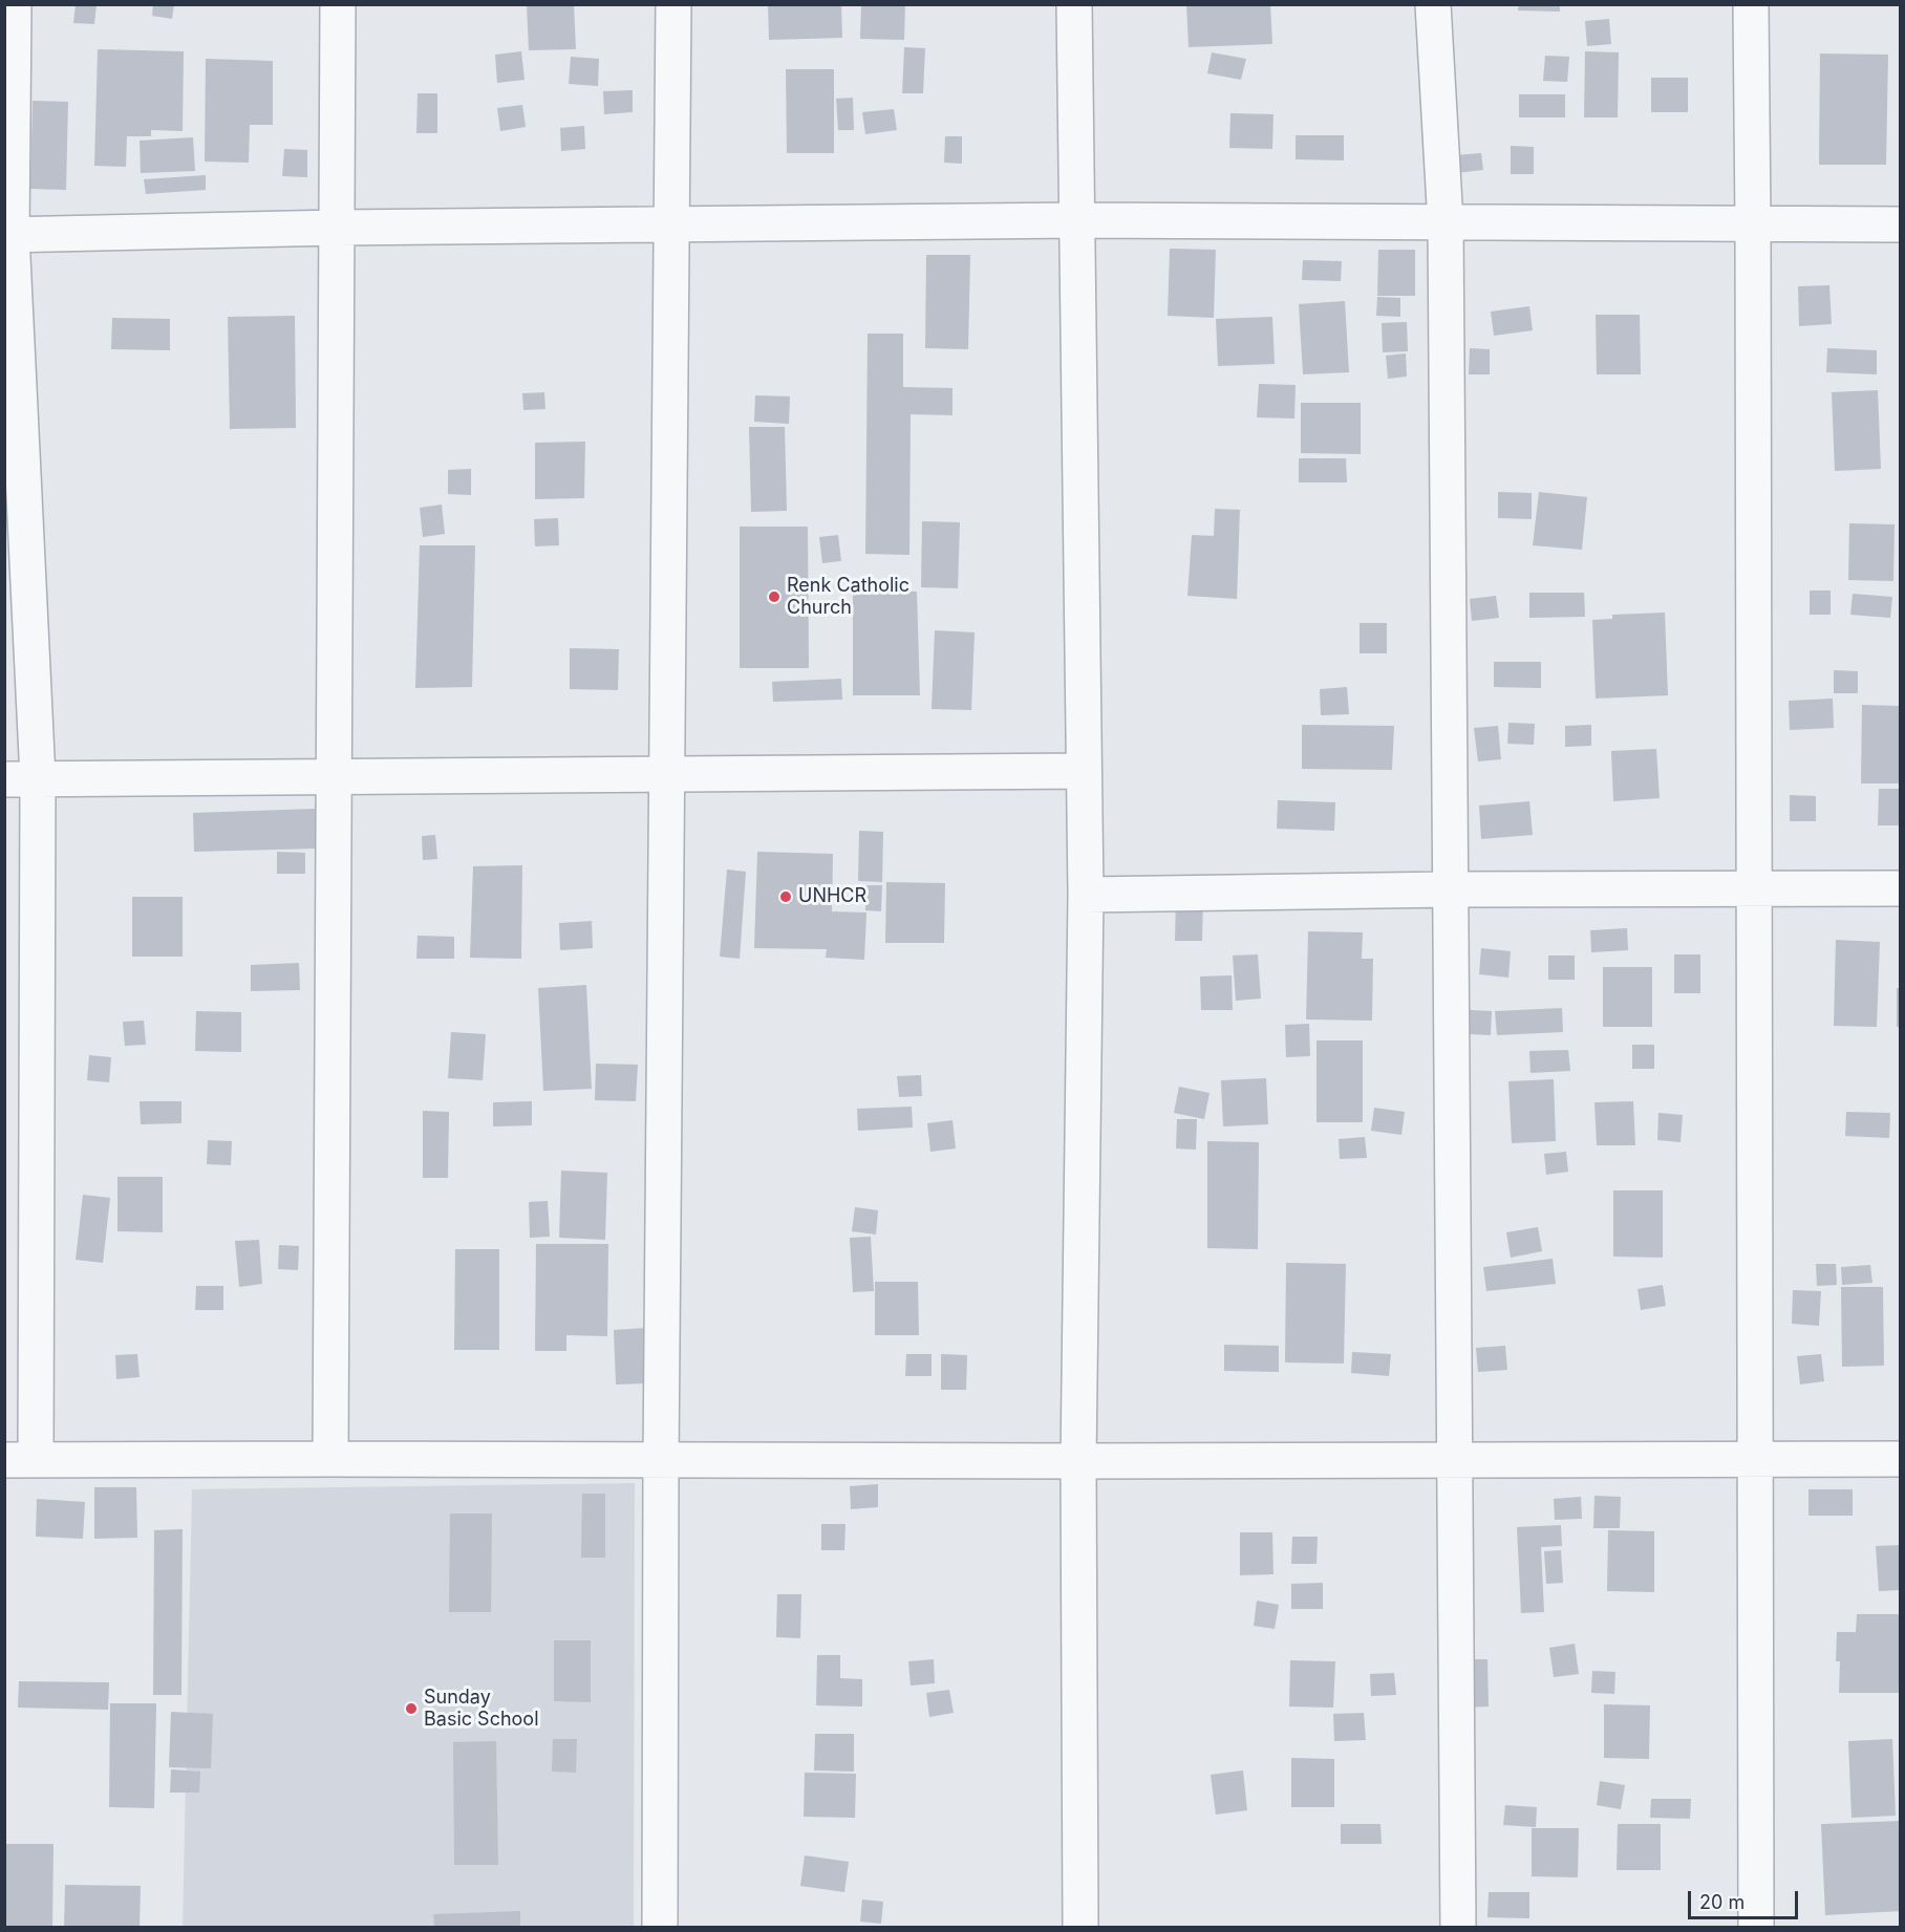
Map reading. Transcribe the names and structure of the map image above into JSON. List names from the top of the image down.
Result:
{
  "places": ["Renk Catholic Church", "UNHCR", "Sunday Basic School"],
  "scale_bar": "20 m"
}
